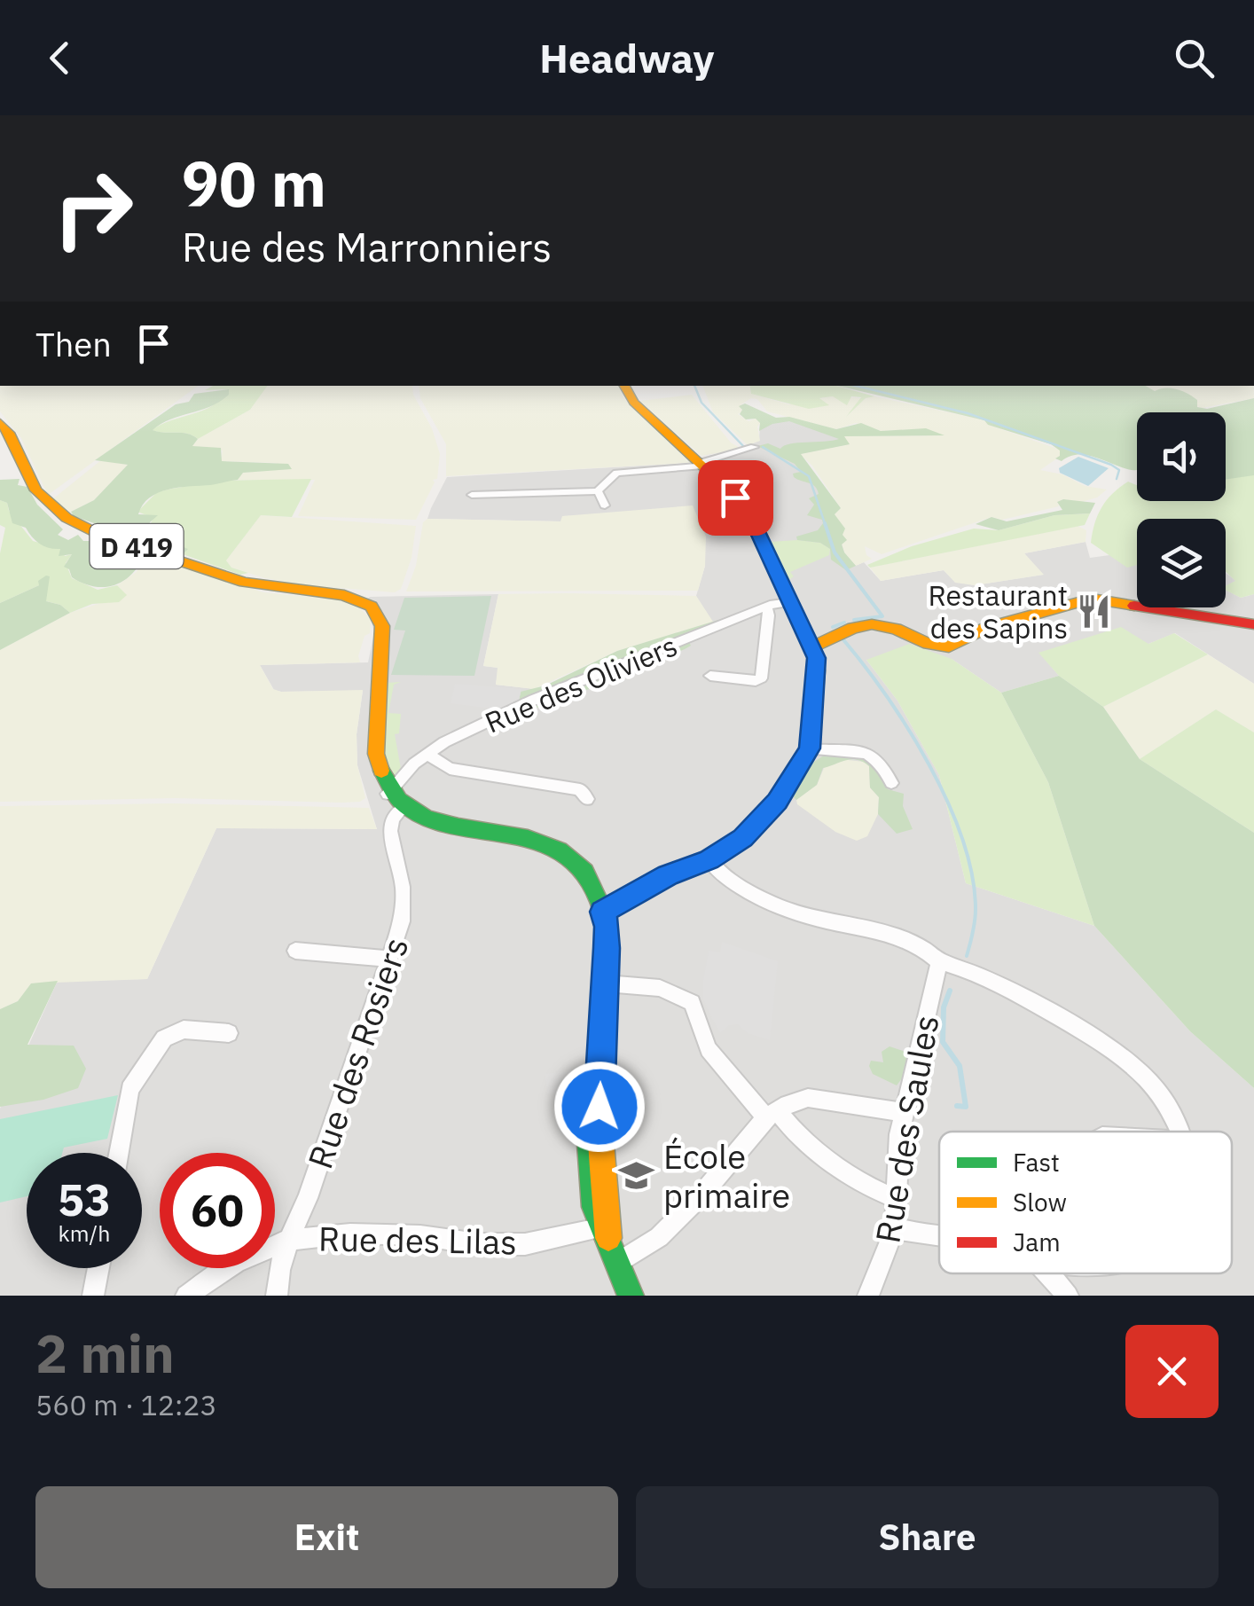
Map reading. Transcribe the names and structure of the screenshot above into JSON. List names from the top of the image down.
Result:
{
  "streets": {
    "main road": ["D 419"],
    "street": [
      "Rue des Oliviers",
      "Rue des Rosiers",
      "Rue des Saules",
      "Rue des Lilas"
    ]
  },
  "crossings": [
    ["D 419", "Rue des Oliviers"],
    ["D 419", "Rue des Rosiers"],
    ["D 419", "Rue des Lilas"],
    ["Rue des Rosiers", "Rue des Lilas"]
  ],
  "places": {
    "restaurant": ["Restaurant des Sapins"],
    "school or university": ["École primaire"]
  },
  "legend": ["Fast", "Slow", "Jam"],
  "page": {
    "header": "Headway",
    "turn": ["90 m", "Rue des Marronniers"],
    "then": "Then",
    "speed": "53 km/h",
    "limit": "60",
    "heading": ["2 min", "560 m · 12:23"],
    "buttons": ["Exit", "Share"]
  }
}
